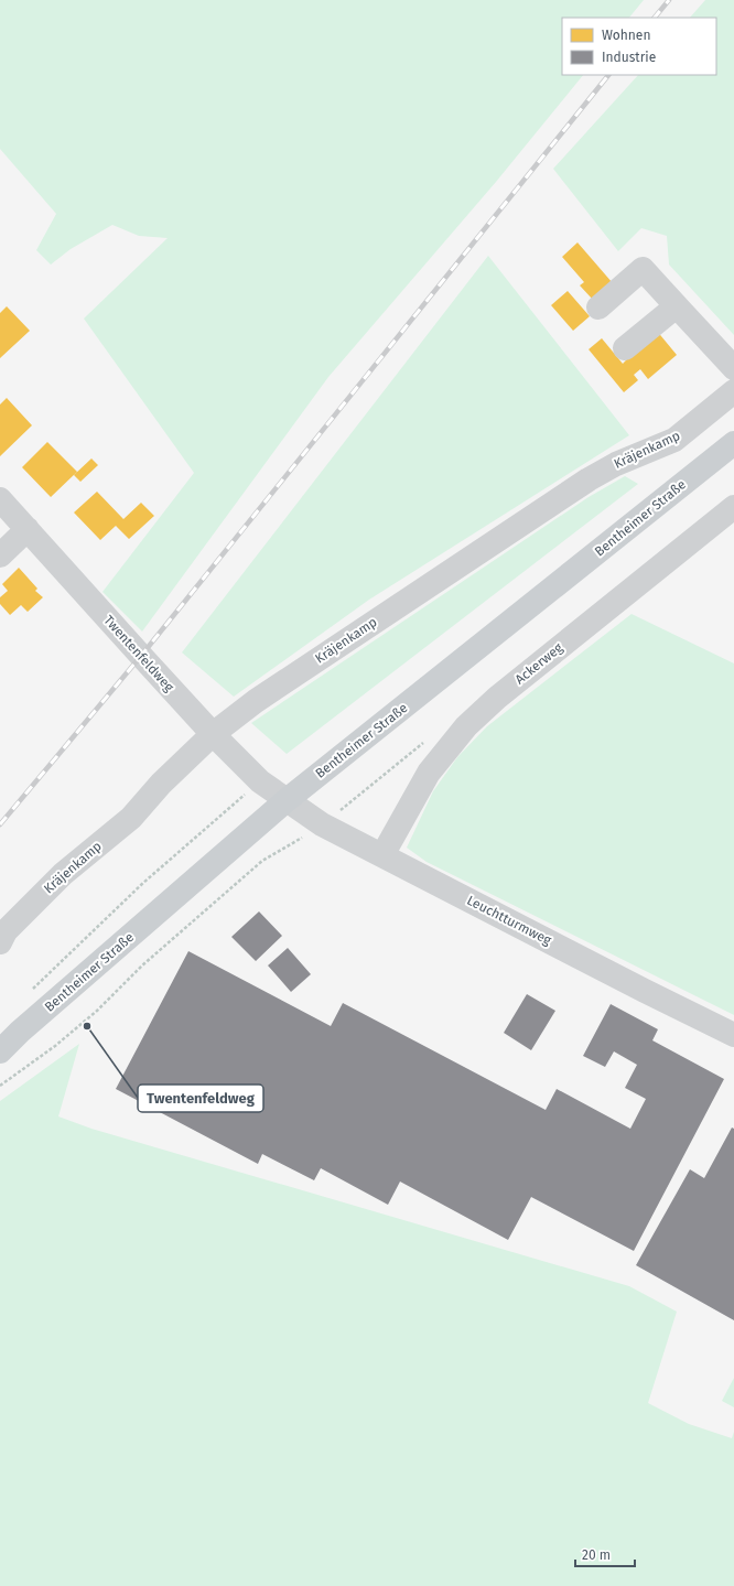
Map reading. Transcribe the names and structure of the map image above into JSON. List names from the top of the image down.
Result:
{
  "streets": {
    "main road": ["Bentheimer Straße"],
    "street": [
      "Kräjenkamp",
      "Twentenfeldweg",
      "Ackerweg",
      "Leuchtturmweg"
    ]
  },
  "crossings": [
    ["Kräjenkamp", "Twentenfeldweg"],
    ["Bentheimer Straße", "Twentenfeldweg"],
    ["Bentheimer Straße", "Leuchtturmweg"],
    ["Twentenfeldweg", "Leuchtturmweg"],
    ["Ackerweg", "Leuchtturmweg"]
  ],
  "places": ["Twentenfeldweg"],
  "legend": ["Wohnen", "Industrie"],
  "scale_bar": "20 m"
}
